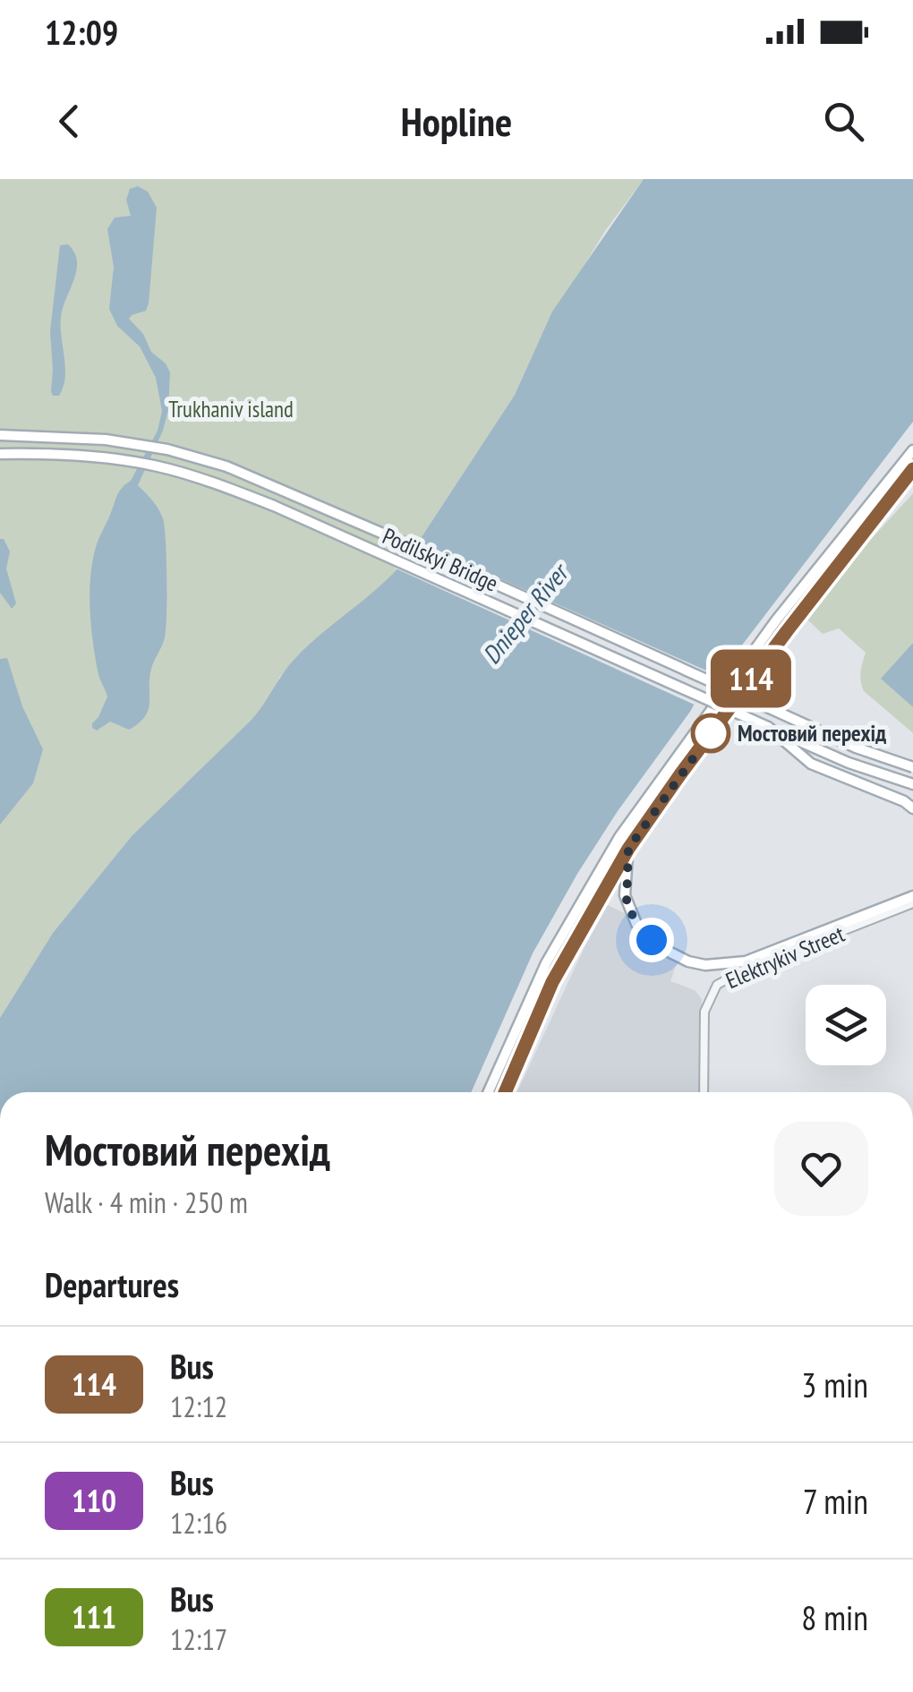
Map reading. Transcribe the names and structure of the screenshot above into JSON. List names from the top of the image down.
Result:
{
  "streets": {
    "main road": ["Podilskyi Bridge"],
    "street": ["Elektrykiv Street"]
  },
  "water": ["Dnieper River"],
  "parks": ["Trukhaniv island"],
  "places": ["Мостовий перехід"],
  "lines": ["bus line 114"],
  "page": {
    "status": "12:09",
    "header": "Hopline",
    "on_map": "114",
    "heading": [
      ["Мостовий перехід", "Walk · 4 min · 250 m"],
      "Departures"
    ],
    "list": [
      {
        "mark": "114",
        "name": "Bus",
        "note": "12:12",
        "value": "3 min"
      },
      {
        "mark": "110",
        "name": "Bus",
        "note": "12:16",
        "value": "7 min"
      },
      {
        "mark": "111",
        "name": "Bus",
        "note": "12:17",
        "value": "8 min"
      }
    ]
  }
}
